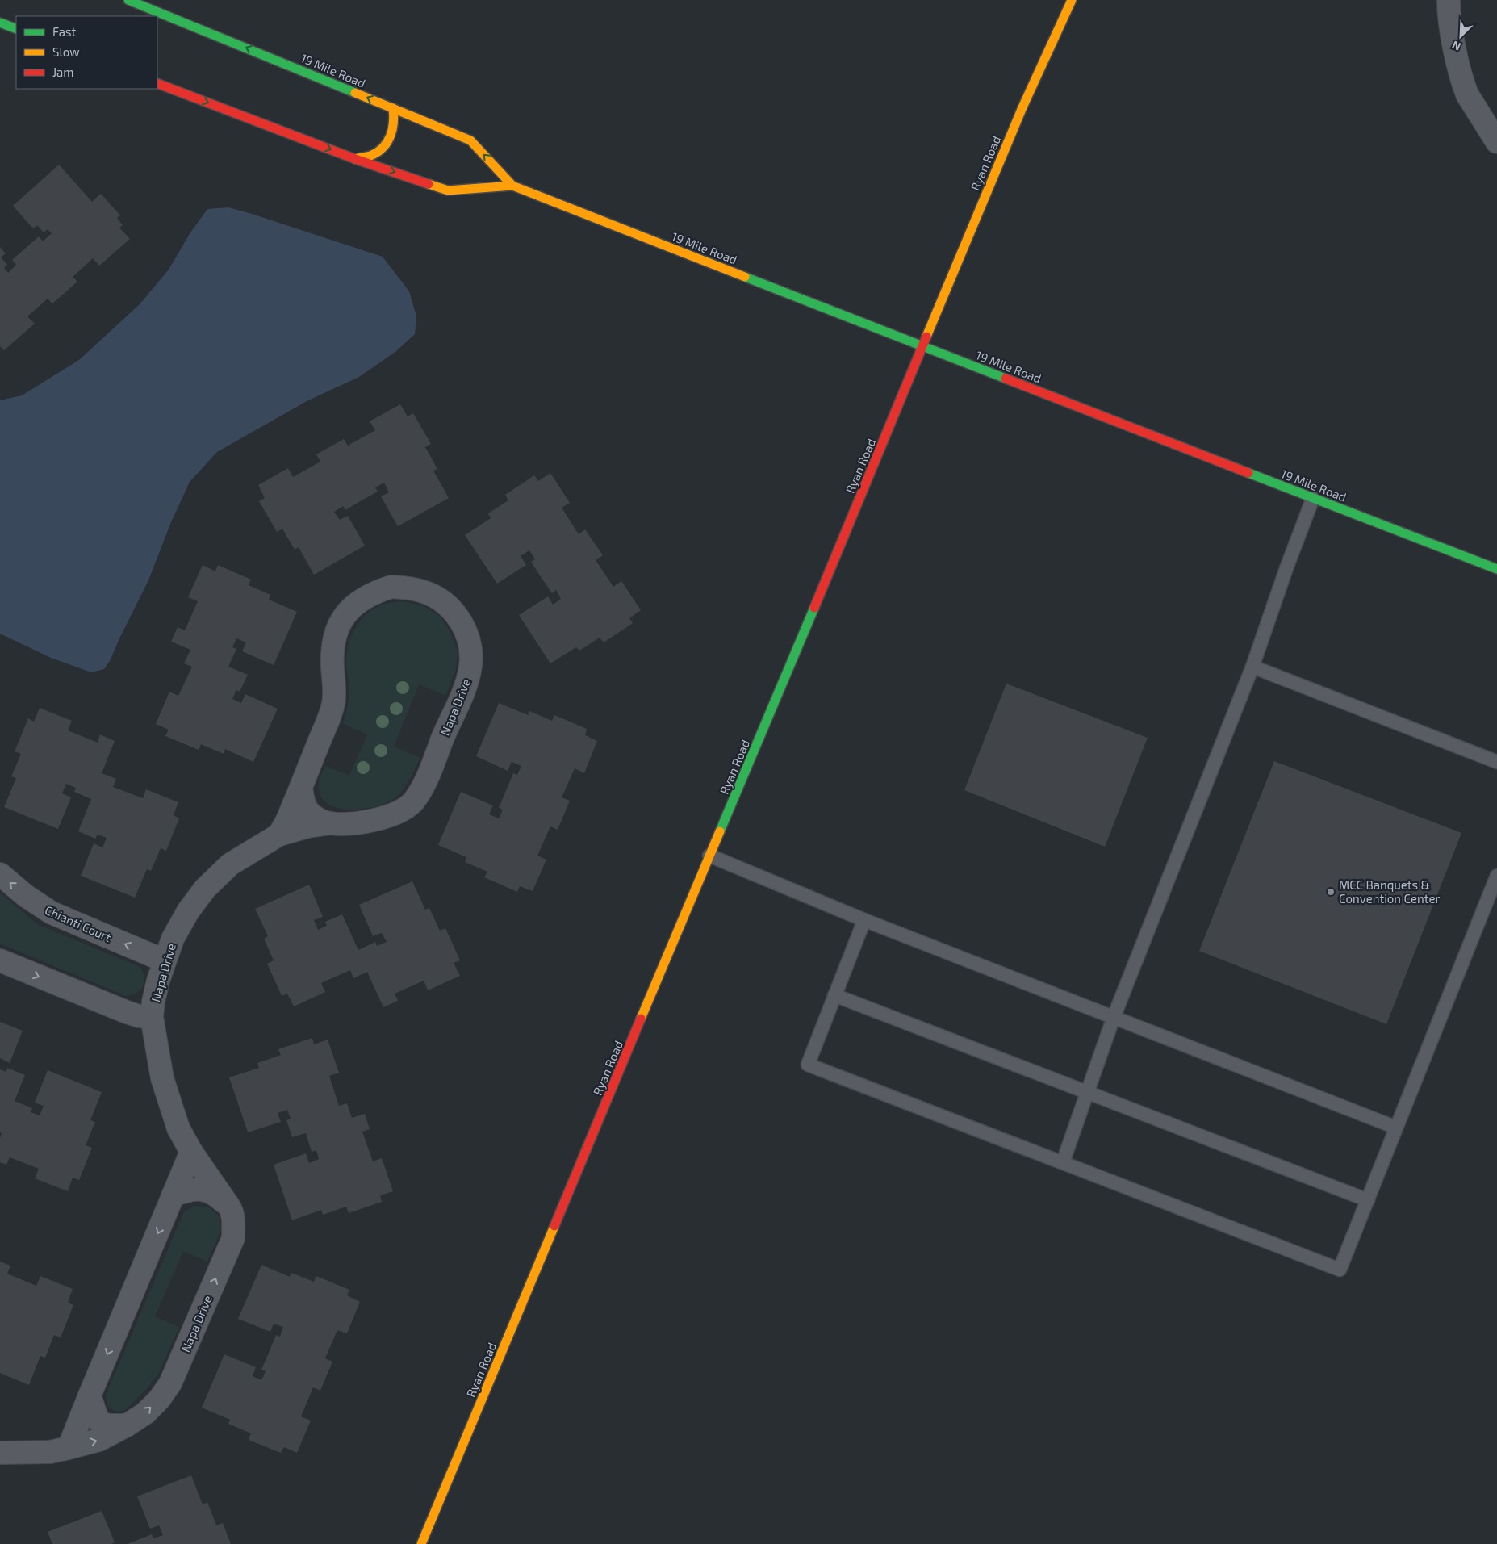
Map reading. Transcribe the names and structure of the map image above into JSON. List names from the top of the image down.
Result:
{
  "streets": {
    "main road": ["19 Mile Road", "Ryan Road"],
    "street": ["Napa Drive", "Chianti Court"]
  },
  "crossings": [
    ["19 Mile Road", "Ryan Road"],
    ["Napa Drive", "Chianti Court"]
  ],
  "places": ["MCC Banquets & Convention Center"],
  "legend": ["Fast", "Slow", "Jam"],
  "north": "bottom left"
}
